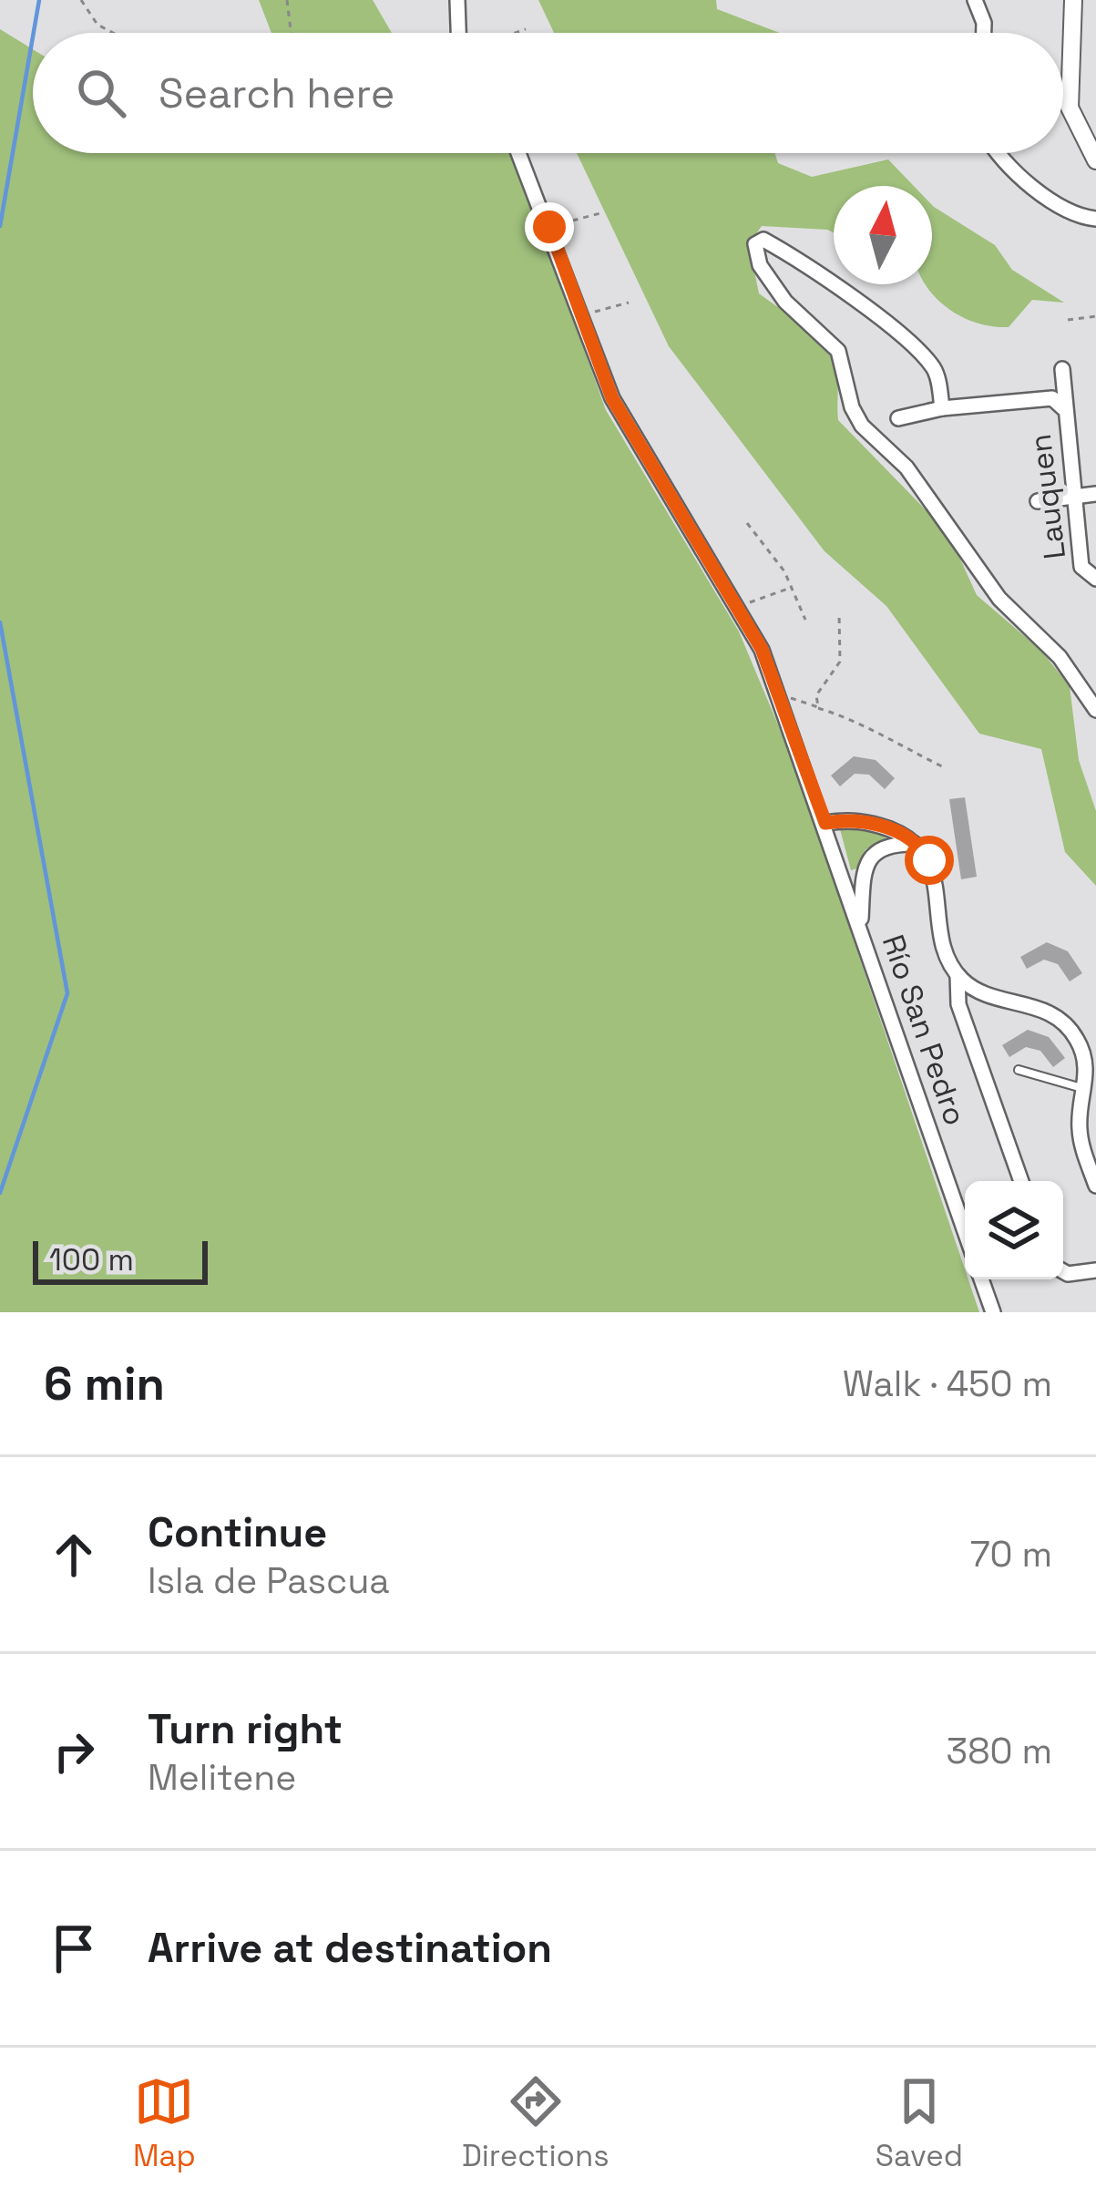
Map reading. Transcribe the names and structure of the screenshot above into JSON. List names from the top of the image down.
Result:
{
  "streets": {
    "street": ["Lauquen", "Río San Pedro"]
  },
  "scale_bar": "100 m",
  "north": "top",
  "page": {
    "search": "Search here",
    "scale": "100 m",
    "heading": ["6 min", "Walk · 450 m"],
    "list": [
      ["Continue", "Isla de Pascua", "70 m"],
      ["Turn right", "Melitene", "380 m"],
      "Arrive at destination"
    ],
    "nav": ["Map", "Directions", "Saved"]
  }
}
